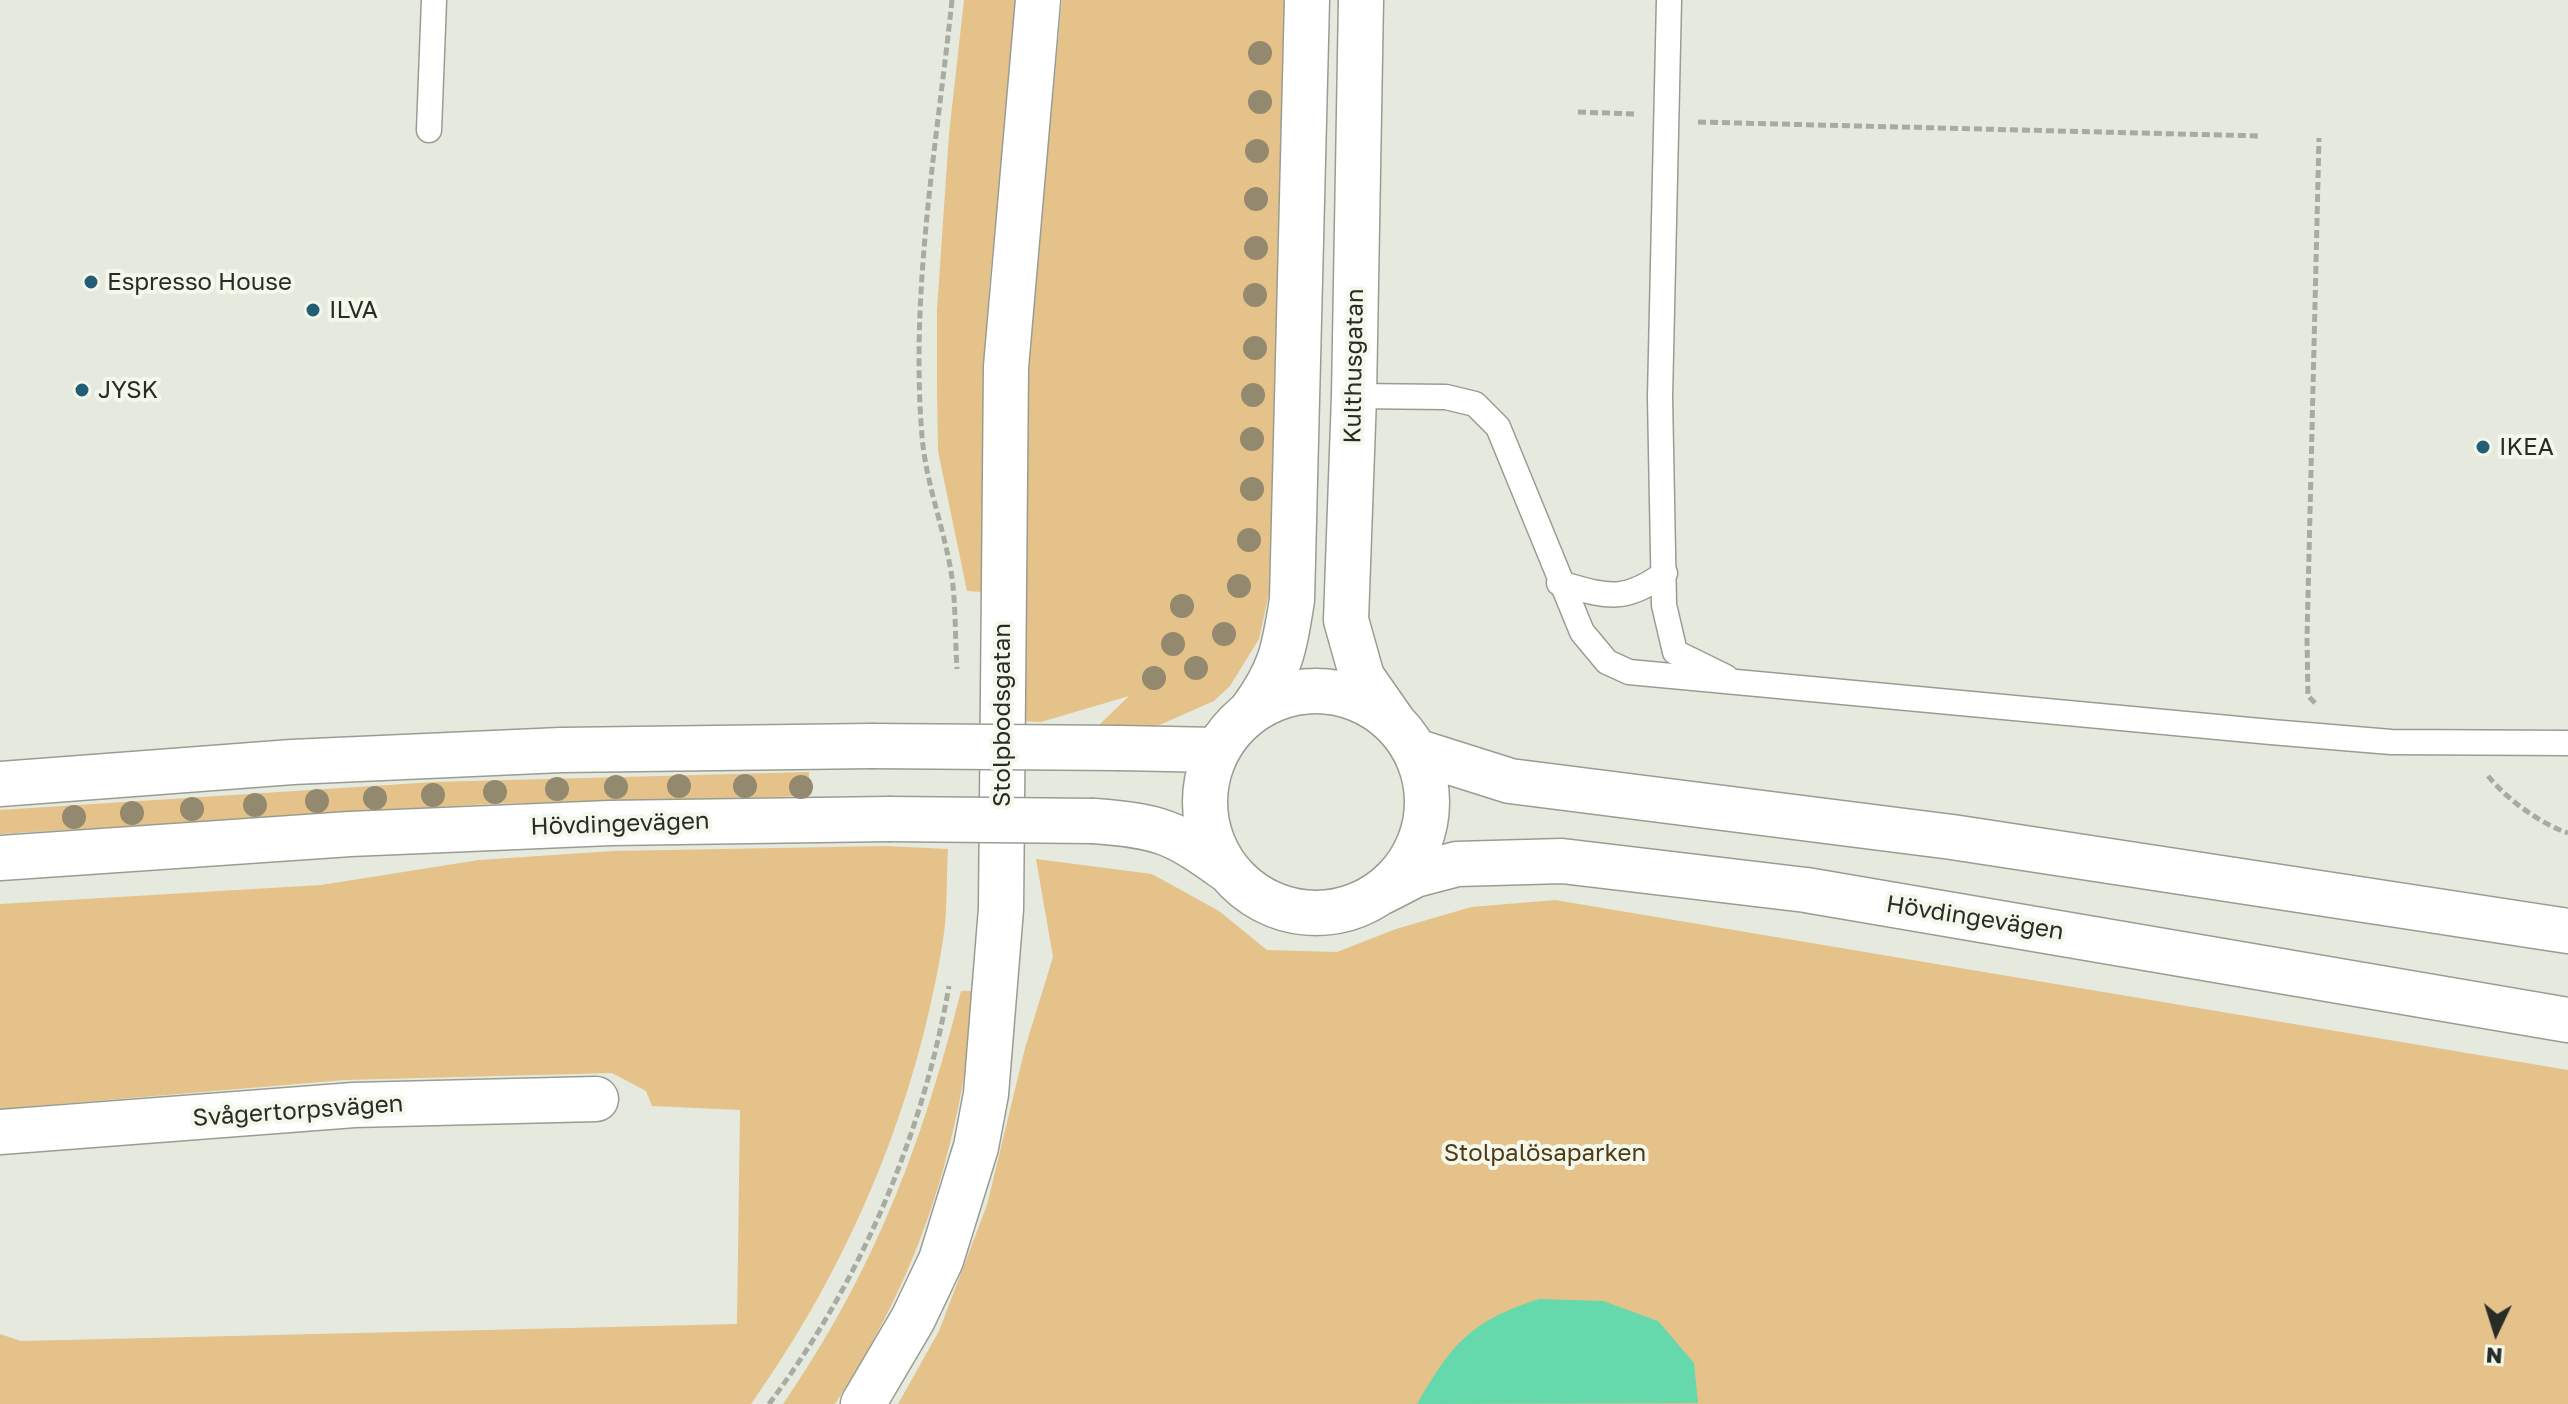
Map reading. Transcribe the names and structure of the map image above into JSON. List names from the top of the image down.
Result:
{
  "streets": {
    "street": [
      "Kulthusgatan",
      "Stolpbodsgatan",
      "Hövdingevägen",
      "Svågertorpsvägen"
    ]
  },
  "crossings": [
    ["Kulthusgatan", "Hövdingevägen"]
  ],
  "parks": ["Stolpalösaparken"],
  "places": [
    "Espresso House",
    "ILVA",
    "JYSK",
    "IKEA"
  ],
  "north": "bottom"
}
